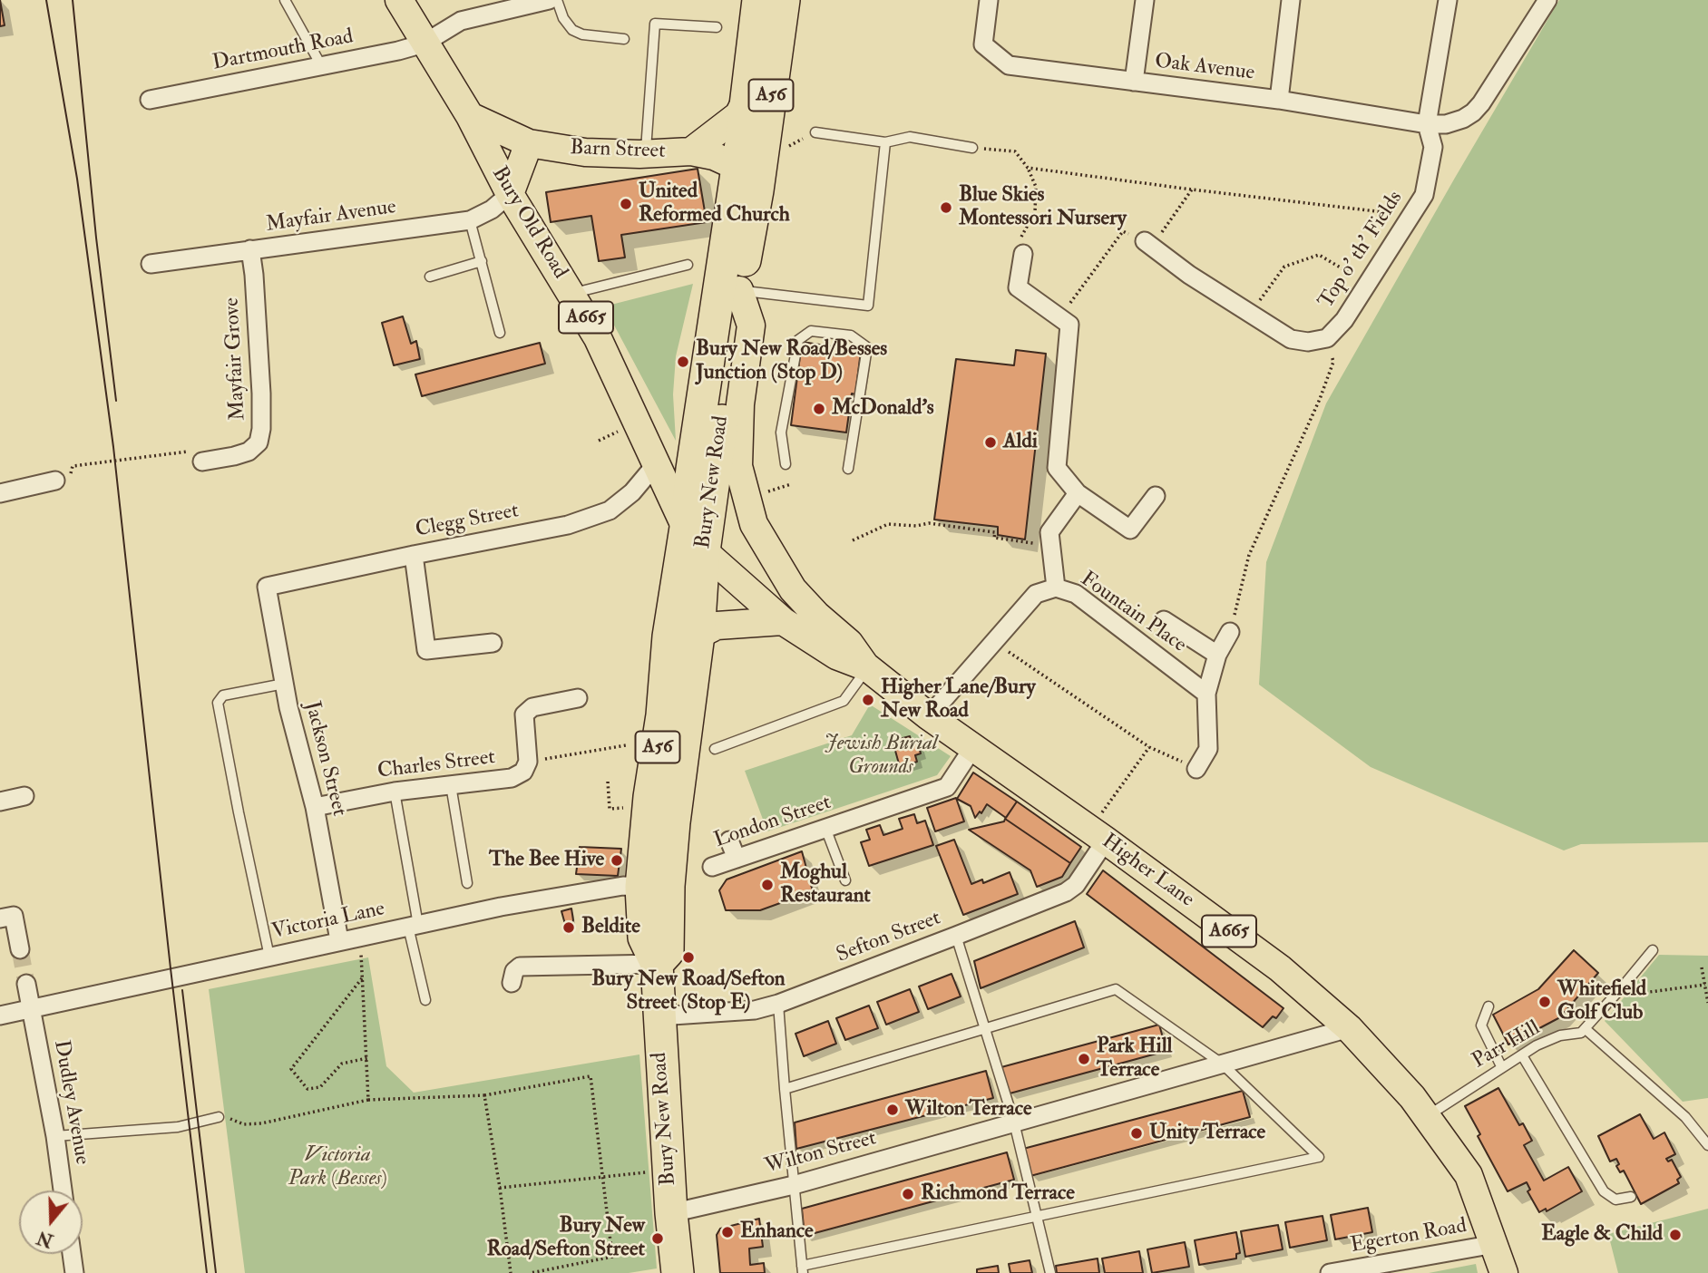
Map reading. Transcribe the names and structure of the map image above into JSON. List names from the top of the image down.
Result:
{
  "streets": {
    "highway": ["A56", "Bury New Road"],
    "main road": [
      "Barn Street",
      "Bury Old Road",
      "A665",
      "Higher Lane"
    ],
    "street": [
      "Dartmouth Road",
      "Oak Avenue",
      "Mayfair Avenue",
      "Top o' th' Fields",
      "Mayfair Grove",
      "Clegg Street",
      "Fountain Place",
      "Jackson Street",
      "Charles Street",
      "London Street",
      "Victoria Lane",
      "Sefton Street",
      "Dudley Avenue",
      "Wilton Street",
      "Egerton Road"
    ],
    "lane": ["Parr Hill"]
  },
  "crossings": [
    ["Dartmouth Road", "Bury Old Road"],
    ["Oak Avenue", "Top o' th' Fields"],
    ["Barn Street", "Bury Old Road"],
    ["Barn Street", "Bury New Road"],
    ["Mayfair Avenue", "Bury Old Road"],
    ["Mayfair Avenue", "Mayfair Grove"],
    ["Bury Old Road", "Bury New Road"],
    ["Bury Old Road", "Clegg Street"],
    ["Bury Old Road", "Higher Lane"],
    ["Bury New Road", "Higher Lane"],
    ["Bury New Road", "Victoria Lane"],
    ["Bury New Road", "Sefton Street"],
    ["Bury New Road", "Wilton Street"],
    ["Clegg Street", "Jackson Street"],
    ["Fountain Place", "Higher Lane"],
    ["Jackson Street", "Charles Street"],
    ["Jackson Street", "Victoria Lane"],
    ["London Street", "Higher Lane"],
    ["Higher Lane", "Sefton Street"],
    ["Higher Lane", "Parr Hill"],
    ["Higher Lane", "Wilton Street"],
    ["Higher Lane", "Egerton Road"],
    ["Victoria Lane", "Dudley Avenue"]
  ],
  "parks": ["Jewish Burial Grounds", "Victoria Park (Besses)"],
  "places": [
    "United Reformed Church",
    "Blue Skies Montessori Nursery",
    "Bury New Road/Besses Junction (Stop D)",
    "McDonald's",
    "Aldi",
    "Higher Lane/Bury New Road",
    "The Bee Hive",
    "Moghul Restaurant",
    "Beldite",
    "Bury New Road/Sefton Street (Stop E)",
    "Whitefield Golf Club",
    "Park Hill Terrace",
    "Wilton Terrace",
    "Unity Terrace",
    "Richmond Terrace",
    "Enhance",
    "Eagle & Child",
    "Bury New Road/Sefton Street"
  ],
  "north": "bottom"
}
